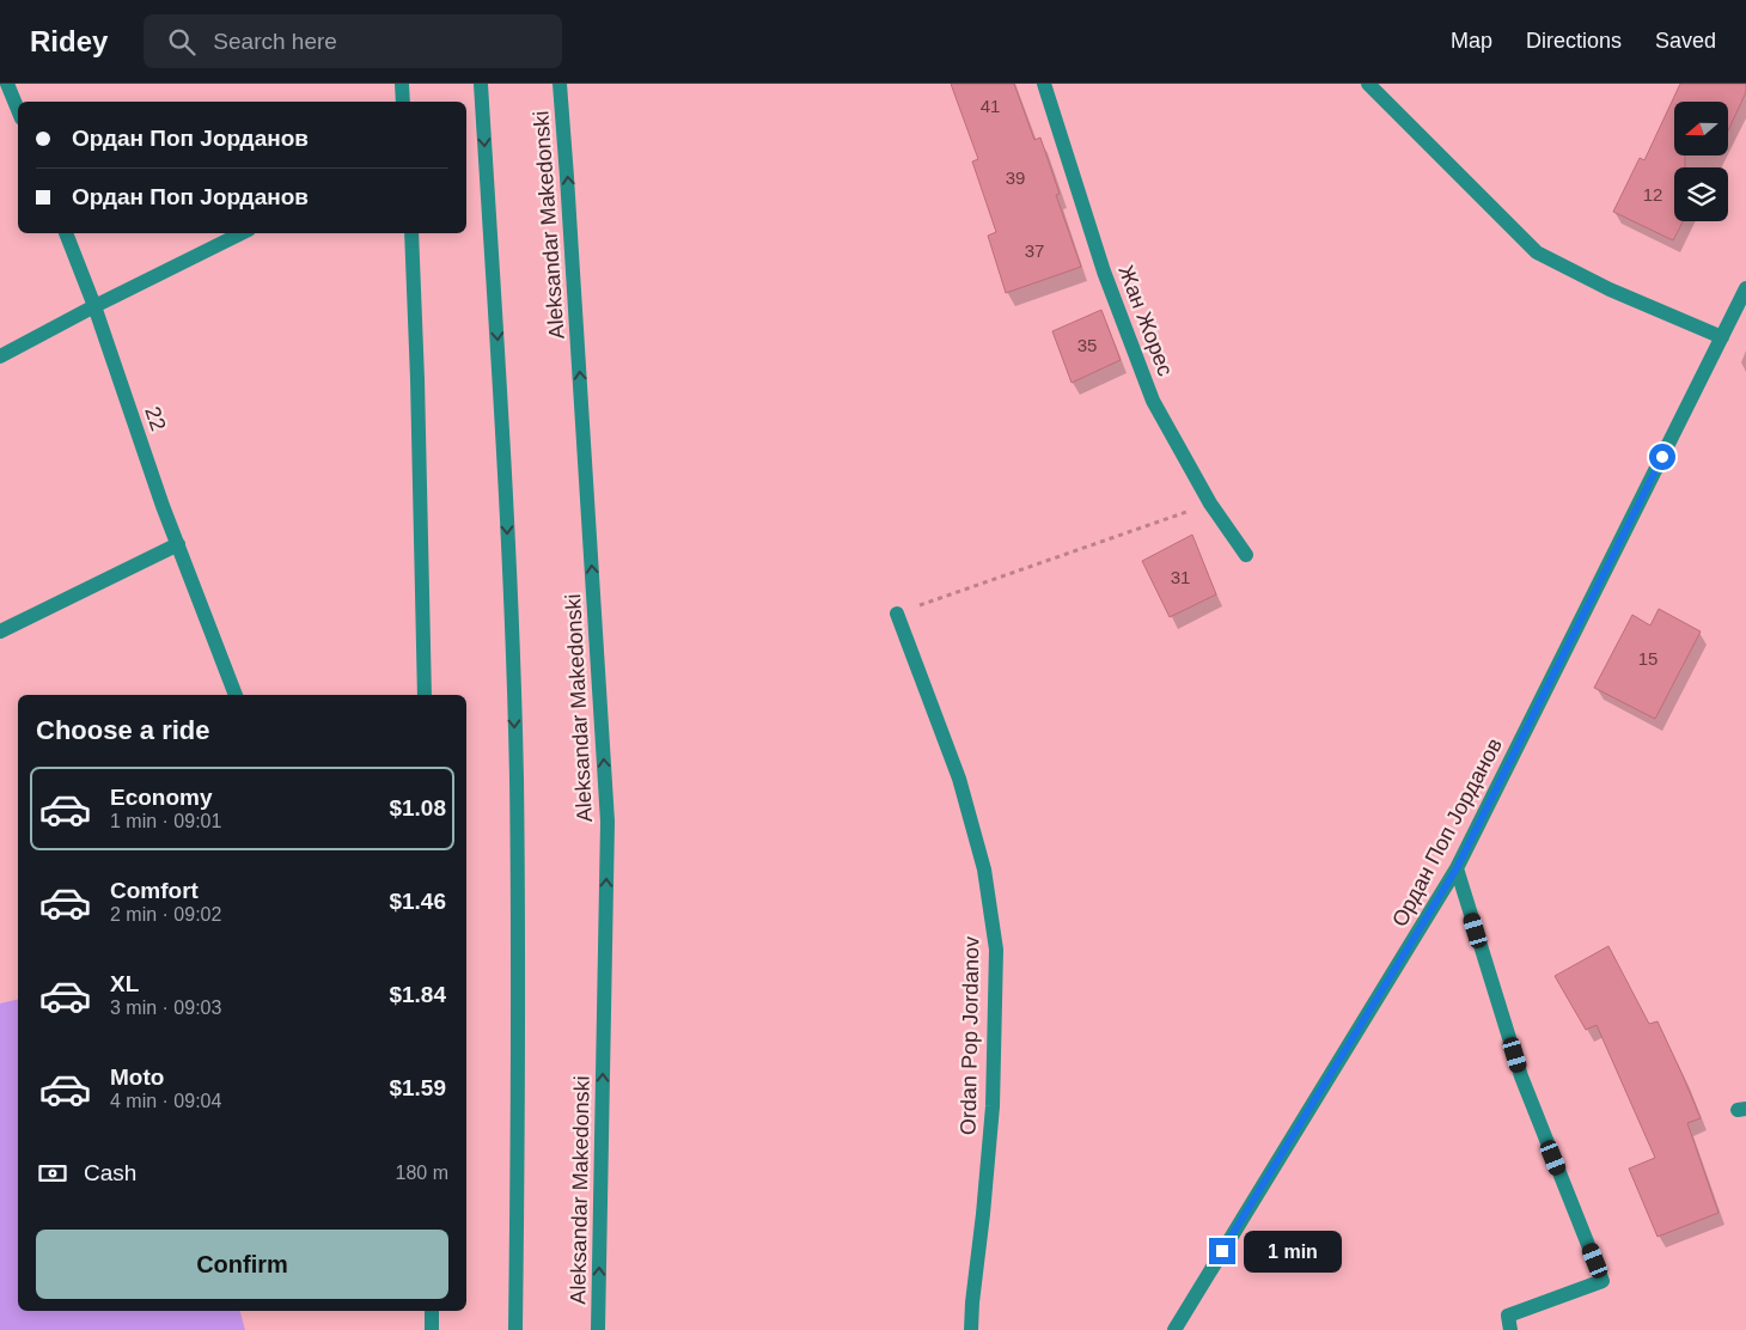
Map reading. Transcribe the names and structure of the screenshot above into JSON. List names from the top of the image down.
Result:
{
  "streets": {
    "street": [
      "Aleksandar Makedonski",
      "Жан Жорес",
      "22",
      "Ордан Поп Јорданов",
      "Ordan Pop Jordanov"
    ]
  },
  "house_numbers": [
    "41",
    "39",
    "12",
    "37",
    "35",
    "31",
    "15"
  ],
  "north": "left",
  "page": {
    "header": "Ridey",
    "search": "Search here",
    "nav": ["Map", "Directions", "Saved"],
    "banner": ["Ордан Поп Јорданов", "Ордан Поп Јорданов"],
    "heading": "Choose a ride",
    "list": [
      {
        "name": "Economy",
        "note": "1 min · 09:01",
        "value": "$1.08"
      },
      {
        "name": "Comfort",
        "note": "2 min · 09:02",
        "value": "$1.46"
      },
      {
        "name": "XL",
        "note": "3 min · 09:03",
        "value": "$1.84"
      },
      {
        "name": "Moto",
        "note": "4 min · 09:04",
        "value": "$1.59"
      }
    ],
    "pay": ["Cash", "180 m"],
    "buttons": "Confirm",
    "bubble": "1 min"
  }
}
